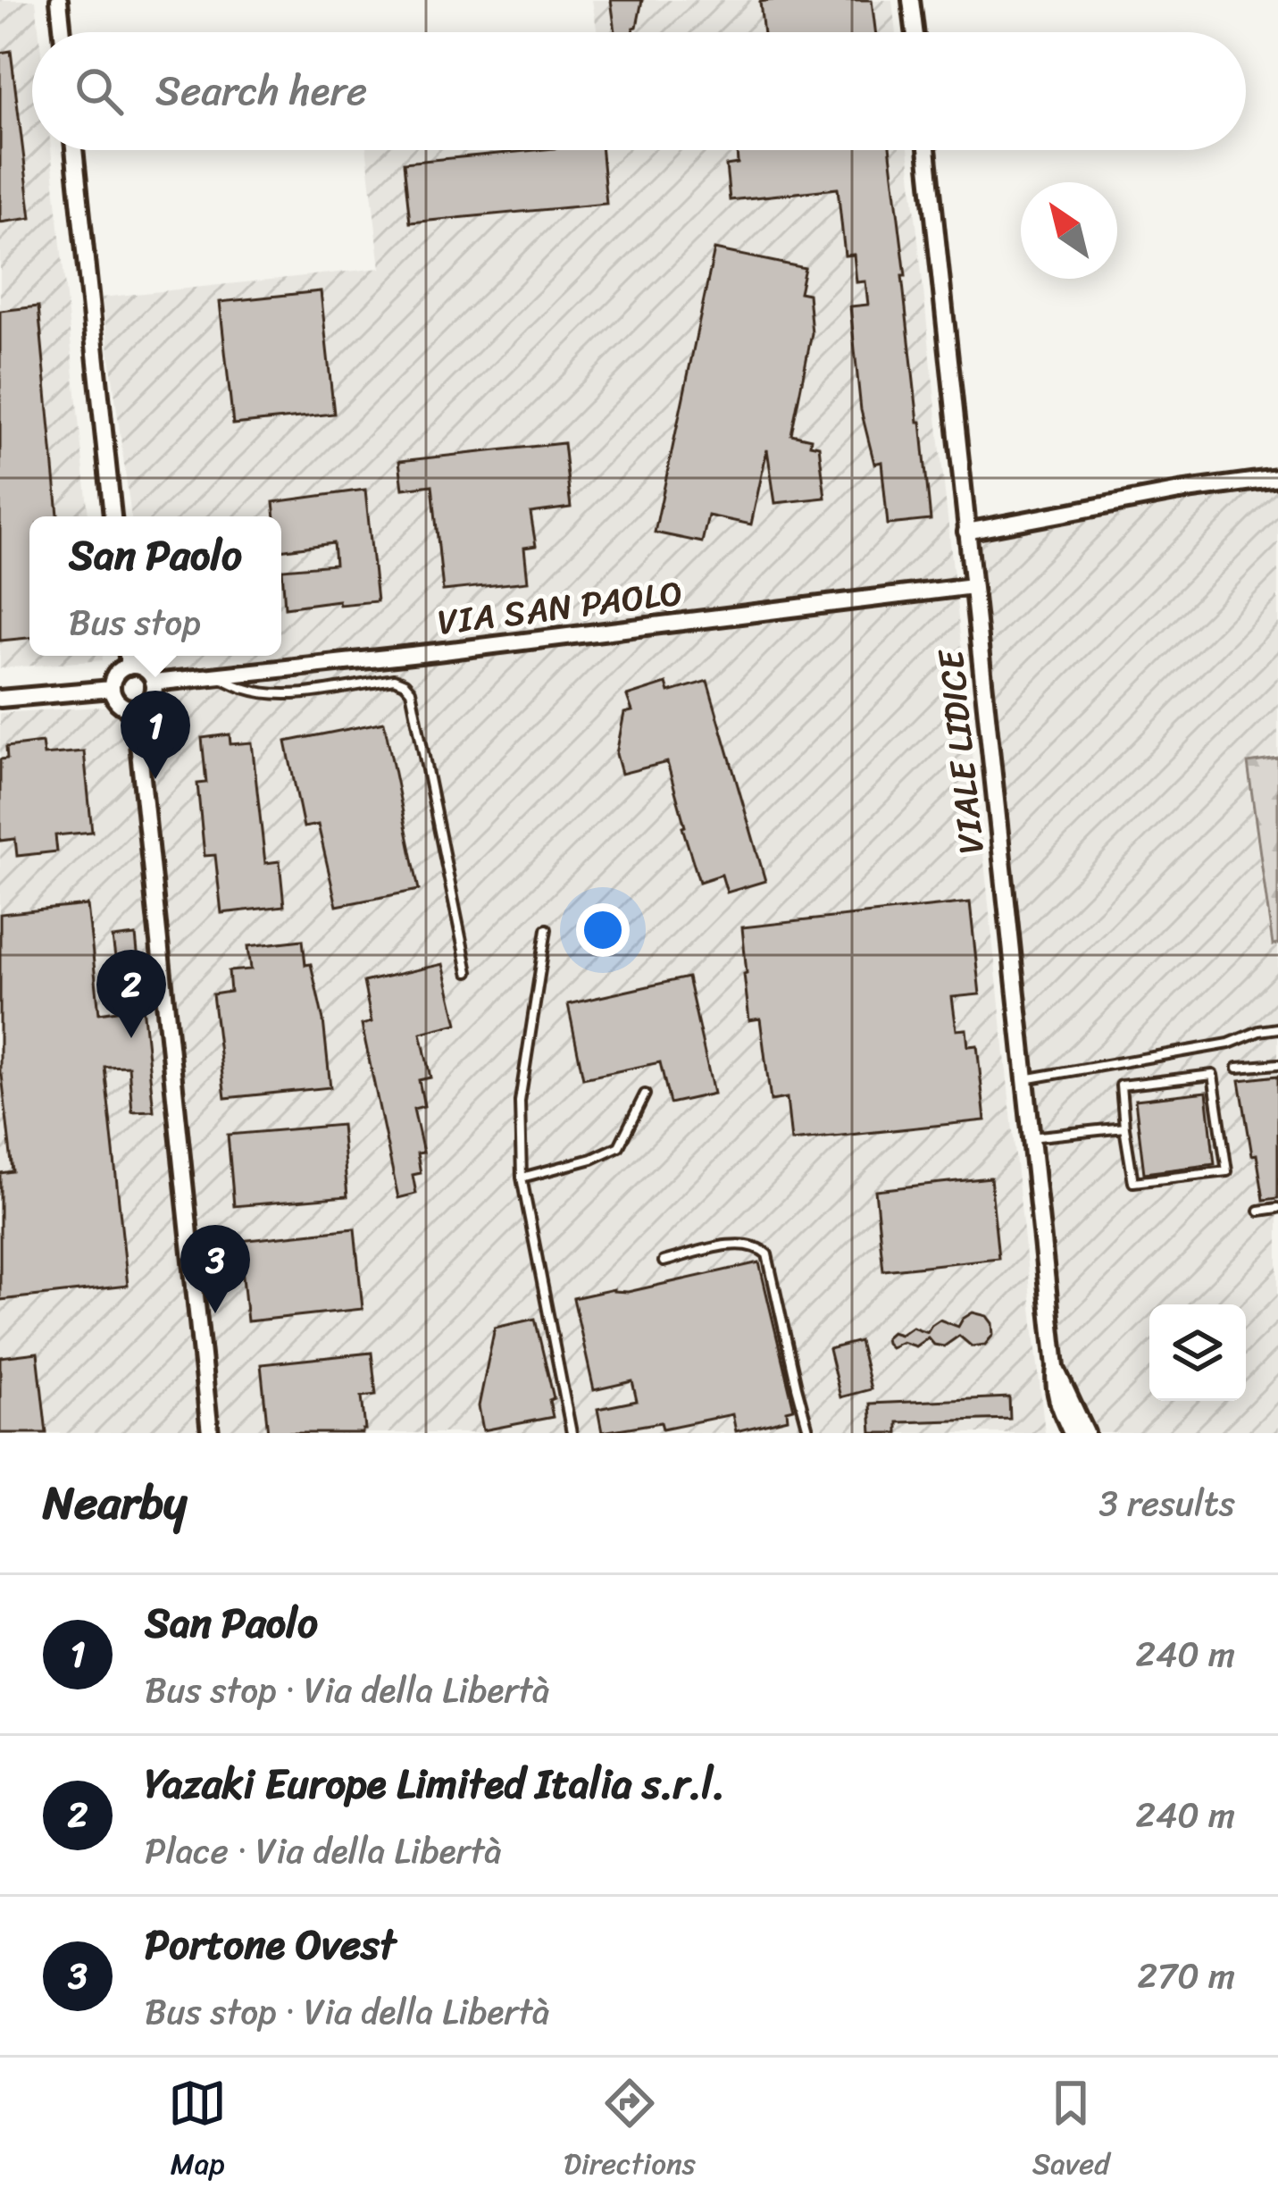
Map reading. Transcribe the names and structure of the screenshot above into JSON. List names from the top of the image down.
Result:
{
  "streets": {
    "street": ["VIA SAN PAOLO", "VIALE LIDICE"]
  },
  "crossings": [
    ["VIA SAN PAOLO", "VIALE LIDICE"]
  ],
  "north": "top left",
  "page": {
    "search": "Search here",
    "popup": ["San Paolo", "Bus stop"],
    "pins": ["1", "2", "3"],
    "heading": ["Nearby", "3 results"],
    "list": [
      {
        "mark": "1",
        "name": "San Paolo",
        "note": "Bus stop · Via della Libertà",
        "value": "240 m"
      },
      {
        "mark": "2",
        "name": "Yazaki Europe Limited Italia s.r.l.",
        "note": "Place · Via della Libertà",
        "value": "240 m"
      },
      {
        "mark": "3",
        "name": "Portone Ovest",
        "note": "Bus stop · Via della Libertà",
        "value": "270 m"
      }
    ],
    "nav": ["Map", "Directions", "Saved"]
  }
}
